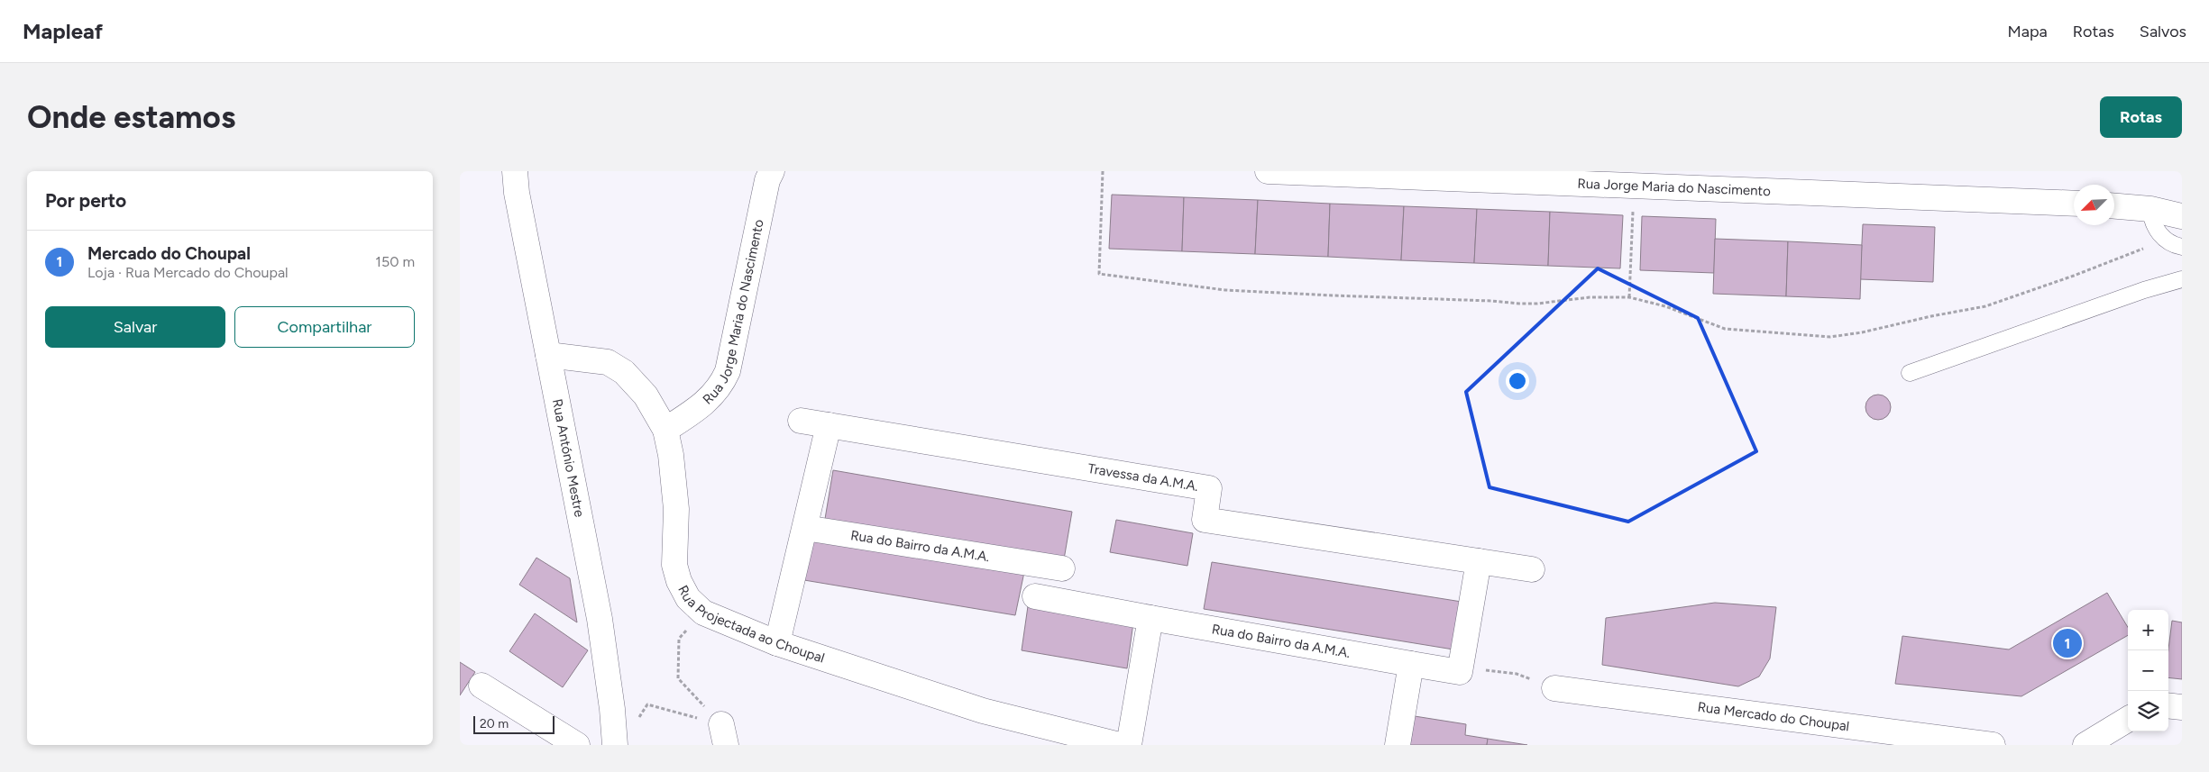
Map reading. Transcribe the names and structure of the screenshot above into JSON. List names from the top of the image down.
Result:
{
  "streets": {
    "street": [
      "Rua Jorge Maria do Nascimento",
      "Rua António Mestre",
      "Travessa da A.M.A.",
      "Rua do Bairro da A.M.A.",
      "Rua Projectada ao Choupal",
      "Rua Mercado do Choupal"
    ]
  },
  "crossings": [
    ["Rua Jorge Maria do Nascimento", "Rua Projectada ao Choupal"],
    ["Rua António Mestre", "Rua Projectada ao Choupal"],
    ["Travessa da A.M.A.", "Rua do Bairro da A.M.A."]
  ],
  "scale_bar": "20 m",
  "north": "bottom left",
  "page": {
    "header": "Mapleaf",
    "nav": ["Mapa", "Rotas", "Salvos"],
    "buttons": [
      "Rotas",
      ["Salvar", "Compartilhar"]
    ],
    "title": "Onde estamos",
    "heading": "Por perto",
    "list": [
      {
        "mark": "1",
        "name": "Mercado do Choupal",
        "note": "Loja · Rua Mercado do Choupal",
        "value": "150 m"
      }
    ],
    "map_buttons": ["+", "−"],
    "pins": "1",
    "scale": "20 m"
  }
}
